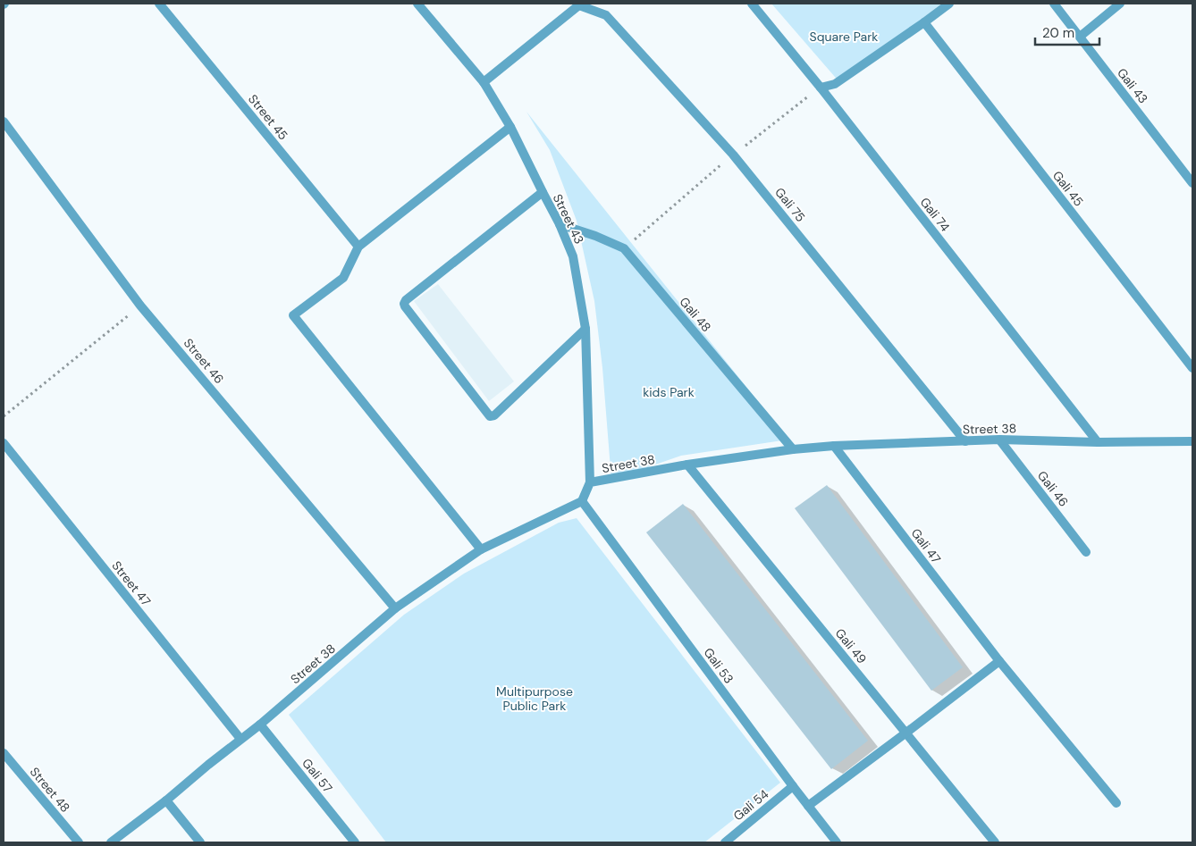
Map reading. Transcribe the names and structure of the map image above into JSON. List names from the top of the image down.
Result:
{
  "streets": {
    "street": [
      "Gali 43",
      "Street 45",
      "Gali 45",
      "Gali 75",
      "Gali 74",
      "Street 43",
      "Gali 48",
      "Street 46",
      "Street 38",
      "Gali 46",
      "Gali 47",
      "Street 47",
      "Gali 49",
      "Gali 53",
      "Gali 57",
      "Street 48",
      "Gali 54"
    ]
  },
  "crossings": [
    ["Gali 75", "Street 38"],
    ["Gali 74", "Street 38"],
    ["Street 43", "Gali 48"],
    ["Street 43", "Street 38"],
    ["Gali 48", "Street 38"],
    ["Street 46", "Street 38"],
    ["Street 38", "Gali 46"],
    ["Street 38", "Gali 47"],
    ["Street 38", "Street 47"],
    ["Street 38", "Gali 49"],
    ["Street 38", "Gali 53"],
    ["Street 38", "Gali 57"],
    ["Gali 53", "Gali 54"]
  ],
  "parks": ["Square Park", "kids Park", "Multipurpose Public Park"],
  "scale_bar": "20 m"
}
